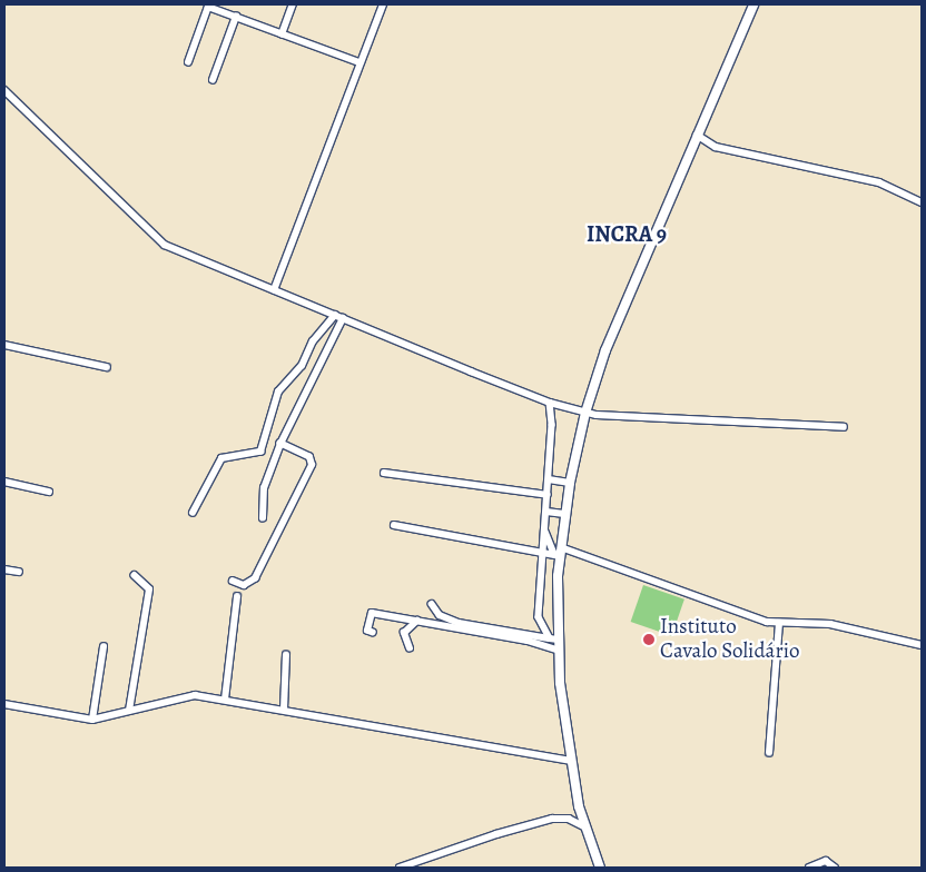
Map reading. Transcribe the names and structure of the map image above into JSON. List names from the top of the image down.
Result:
{
  "districts": ["INCRA 9"],
  "places": ["Instituto Cavalo Solidário"]
}
